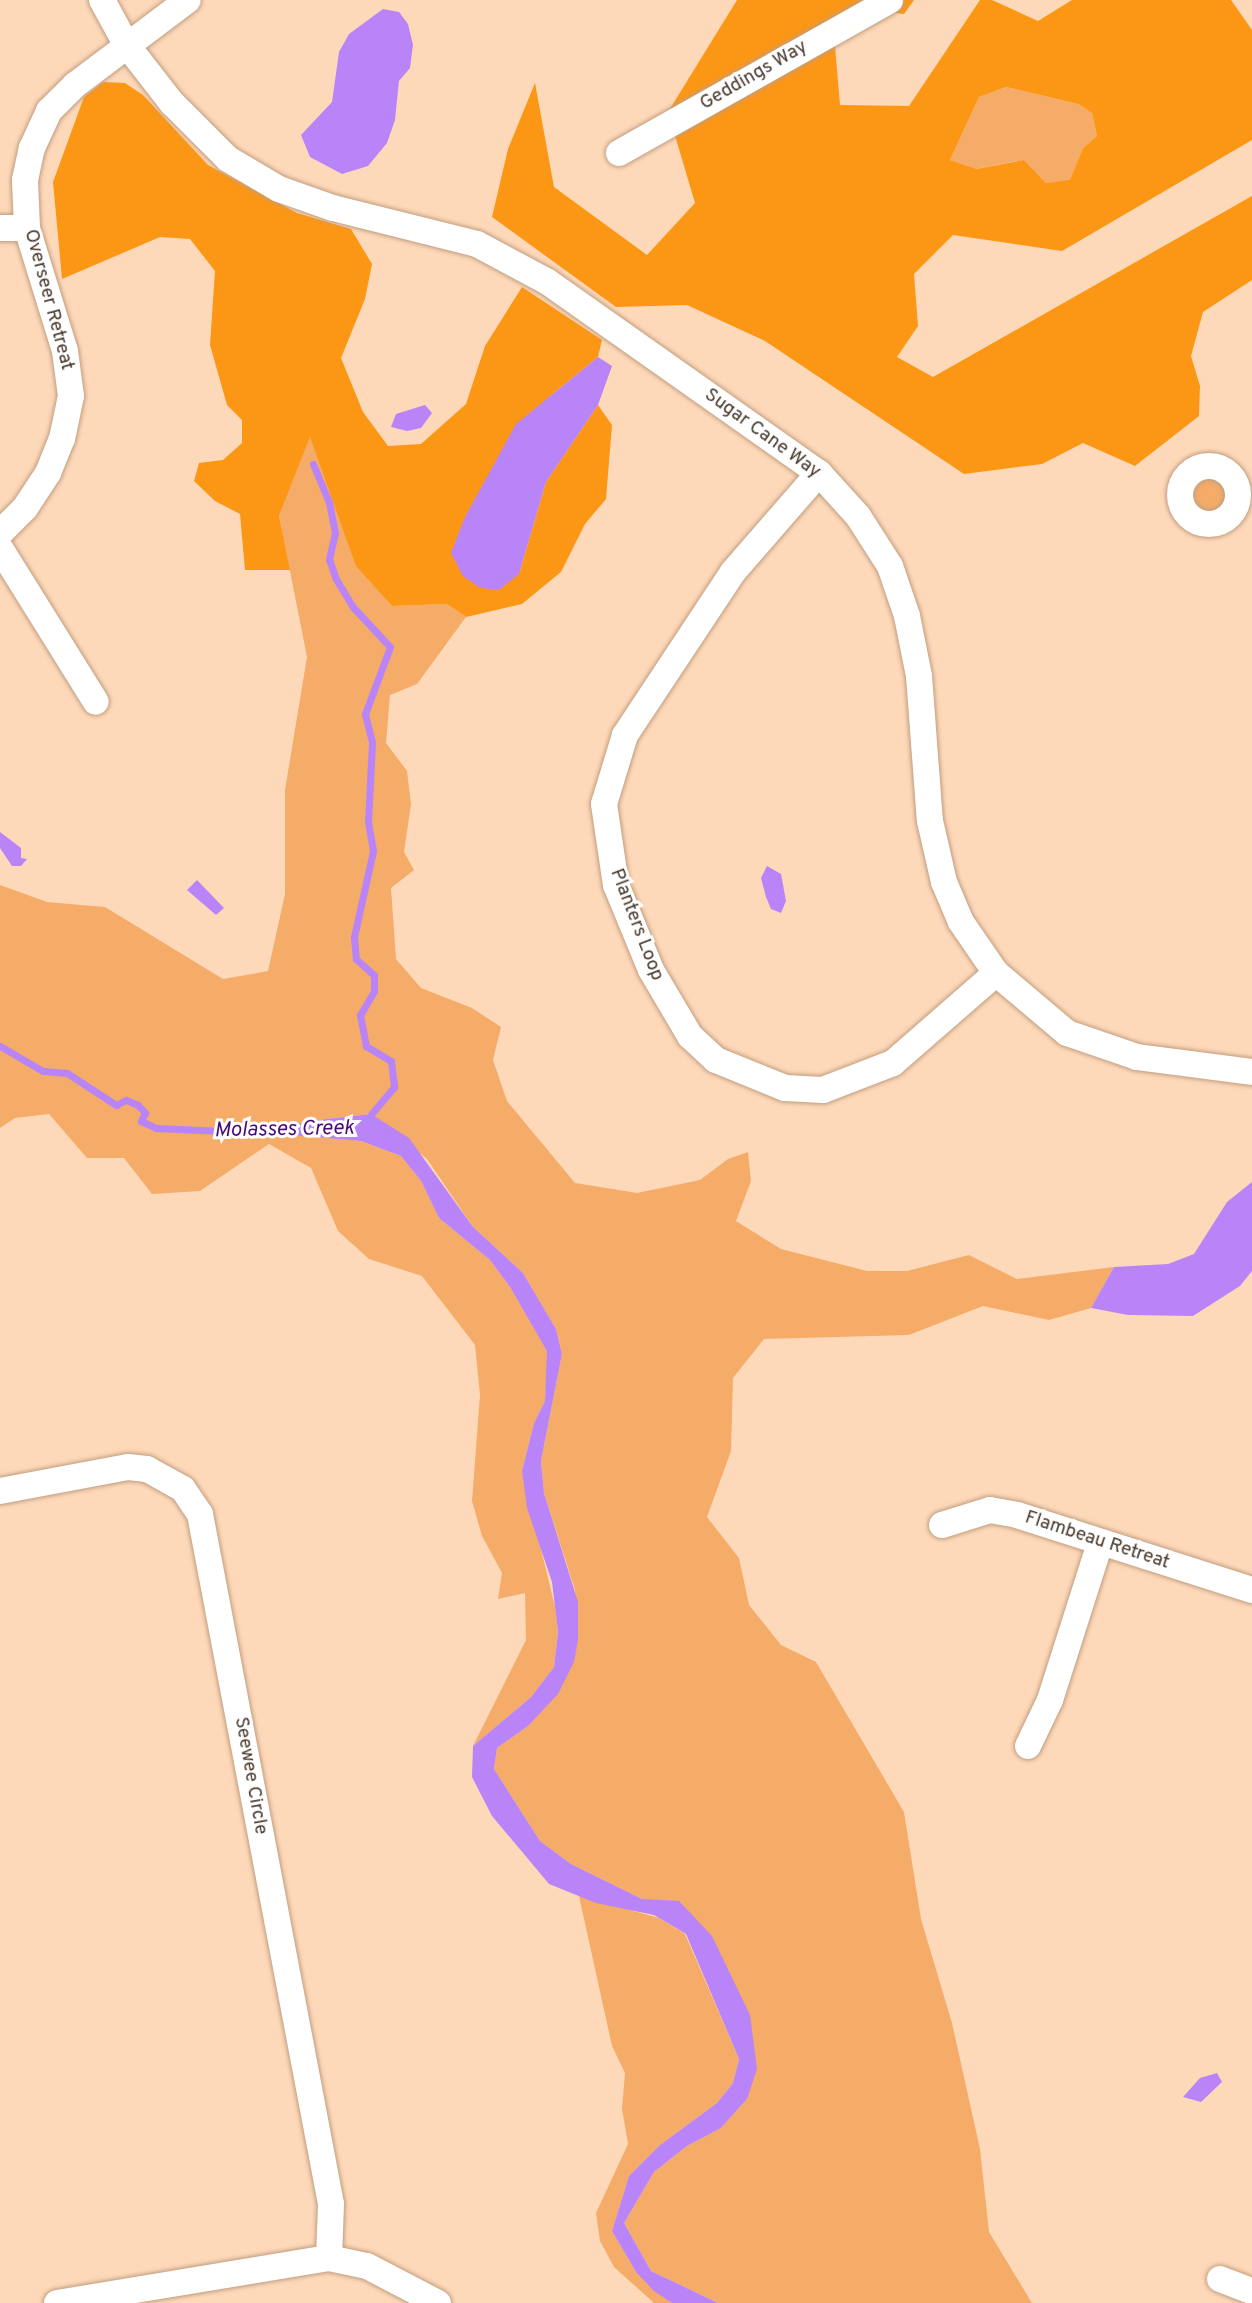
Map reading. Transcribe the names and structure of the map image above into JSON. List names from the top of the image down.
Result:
{
  "streets": {
    "street": [
      "Geddings Way",
      "Overseer Retreat",
      "Sugar Cane Way",
      "Planters Loop",
      "Flambeau Retreat",
      "Seewee Circle"
    ]
  },
  "crossings": [
    ["Overseer Retreat", "Sugar Cane Way"],
    ["Sugar Cane Way", "Planters Loop"]
  ],
  "water": ["Molasses Creek"]
}
